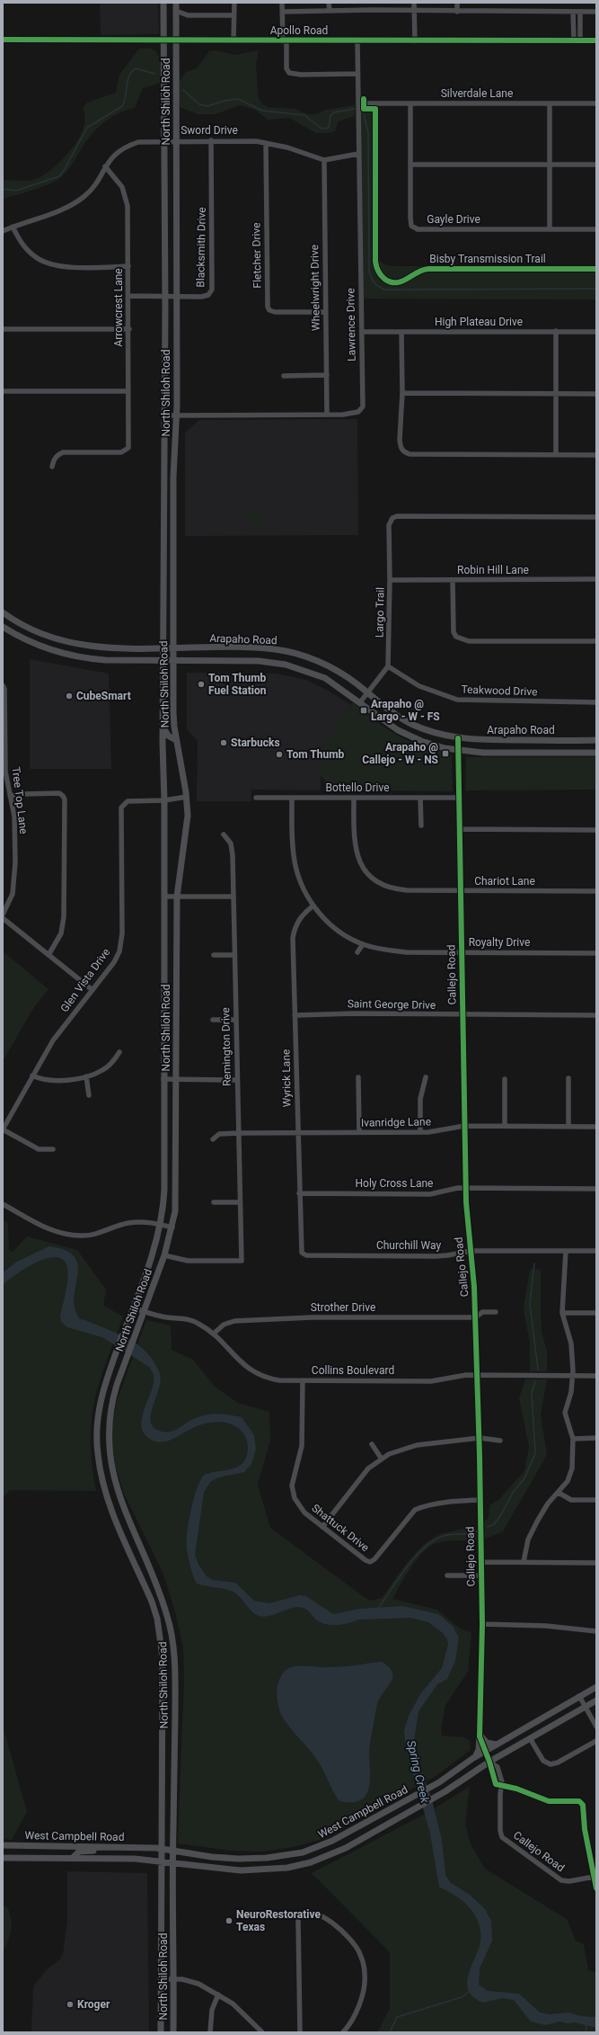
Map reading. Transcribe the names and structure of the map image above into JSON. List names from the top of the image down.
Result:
{
  "streets": {
    "main road": ["North Shiloh Road", "Arapaho Road", "West Campbell Road"],
    "street": [
      "Apollo Road",
      "Silverdale Lane",
      "Sword Drive",
      "Gayle Drive",
      "Blacksmith Drive",
      "Fletcher Drive",
      "Wheelwright Drive",
      "Arrowcrest Lane",
      "High Plateau Drive",
      "Lawrence Drive",
      "Robin Hill Lane",
      "Largo Trail",
      "Teakwood Drive",
      "Bottello Drive",
      "Tree Top Lane",
      "Chariot Lane",
      "Royalty Drive",
      "Callejo Road",
      "Glen Vista Drive",
      "Saint George Drive",
      "Remington Drive",
      "Wyrick Lane",
      "Ivanridge Lane",
      "Holy Cross Lane",
      "Churchill Way",
      "Strother Drive",
      "Collins Boulevard",
      "Shattuck Drive"
    ],
    "cycle path": ["Bisby Transmission Trail"]
  },
  "crossings": [
    ["Apollo Road", "North Shiloh Road"],
    ["Apollo Road", "Lawrence Drive"],
    ["Silverdale Lane", "Gayle Drive"],
    ["Silverdale Lane", "Lawrence Drive"],
    ["North Shiloh Road", "Sword Drive"],
    ["North Shiloh Road", "Blacksmith Drive"],
    ["North Shiloh Road", "Lawrence Drive"],
    ["North Shiloh Road", "Arapaho Road"],
    ["North Shiloh Road", "Glen Vista Drive"],
    ["North Shiloh Road", "Remington Drive"],
    ["North Shiloh Road", "Collins Boulevard"],
    ["North Shiloh Road", "West Campbell Road"],
    ["Sword Drive", "Blacksmith Drive"],
    ["Sword Drive", "Fletcher Drive"],
    ["Sword Drive", "Wheelwright Drive"],
    ["Sword Drive", "Arrowcrest Lane"],
    ["Sword Drive", "Lawrence Drive"],
    ["Blacksmith Drive", "Arrowcrest Lane"],
    ["Fletcher Drive", "Wheelwright Drive"],
    ["Wheelwright Drive", "Lawrence Drive"],
    ["High Plateau Drive", "Lawrence Drive"],
    ["Robin Hill Lane", "Largo Trail"],
    ["Largo Trail", "Teakwood Drive"],
    ["Arapaho Road", "Callejo Road"],
    ["Bottello Drive", "Chariot Lane"],
    ["Bottello Drive", "Royalty Drive"],
    ["Bottello Drive", "Callejo Road"],
    ["Chariot Lane", "Callejo Road"],
    ["Royalty Drive", "Callejo Road"],
    ["Royalty Drive", "Wyrick Lane"],
    ["Callejo Road", "Saint George Drive"],
    ["Callejo Road", "Ivanridge Lane"],
    ["Callejo Road", "Holy Cross Lane"],
    ["Callejo Road", "Churchill Way"],
    ["Callejo Road", "Strother Drive"],
    ["Callejo Road", "Collins Boulevard"],
    ["Callejo Road", "Shattuck Drive"],
    ["Callejo Road", "West Campbell Road"],
    ["Saint George Drive", "Wyrick Lane"],
    ["Remington Drive", "Ivanridge Lane"],
    ["Wyrick Lane", "Ivanridge Lane"],
    ["Wyrick Lane", "Holy Cross Lane"],
    ["Wyrick Lane", "Churchill Way"],
    ["Strother Drive", "Collins Boulevard"],
    ["Collins Boulevard", "Shattuck Drive"]
  ],
  "water": ["Spring Creek"],
  "places": {
    "other": [
      "Tom Thumb Fuel Station",
      "CubeSmart",
      "Starbucks",
      "Tom Thumb",
      "NeuroRestorative Texas",
      "Kroger"
    ],
    "transit": ["Arapaho @ Largo - W - FS", "Arapaho @ Callejo - W - NS"]
  }
}
